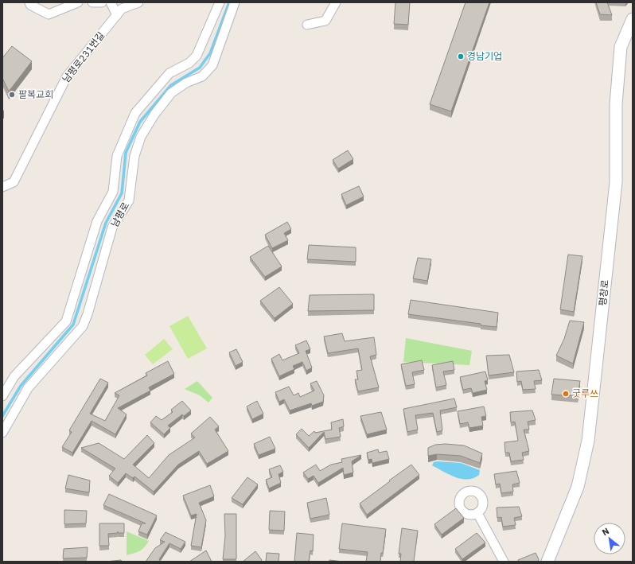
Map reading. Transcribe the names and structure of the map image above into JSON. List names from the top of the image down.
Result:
{
  "streets": {
    "street": ["남평로231번길", "남평로", "평창로"]
  },
  "places": ["경남기업", "팔복교회", "굿루쓰"],
  "north": "top left"
}
